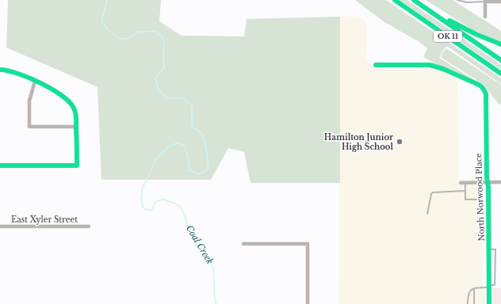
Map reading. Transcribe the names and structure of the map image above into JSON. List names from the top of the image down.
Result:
{
  "streets": {
    "main road": ["OK 11", "North Norwood Place"],
    "street": ["East Xyler Street"]
  },
  "water": ["Coal Creek"],
  "places": ["Hamilton Junior High School"]
}
